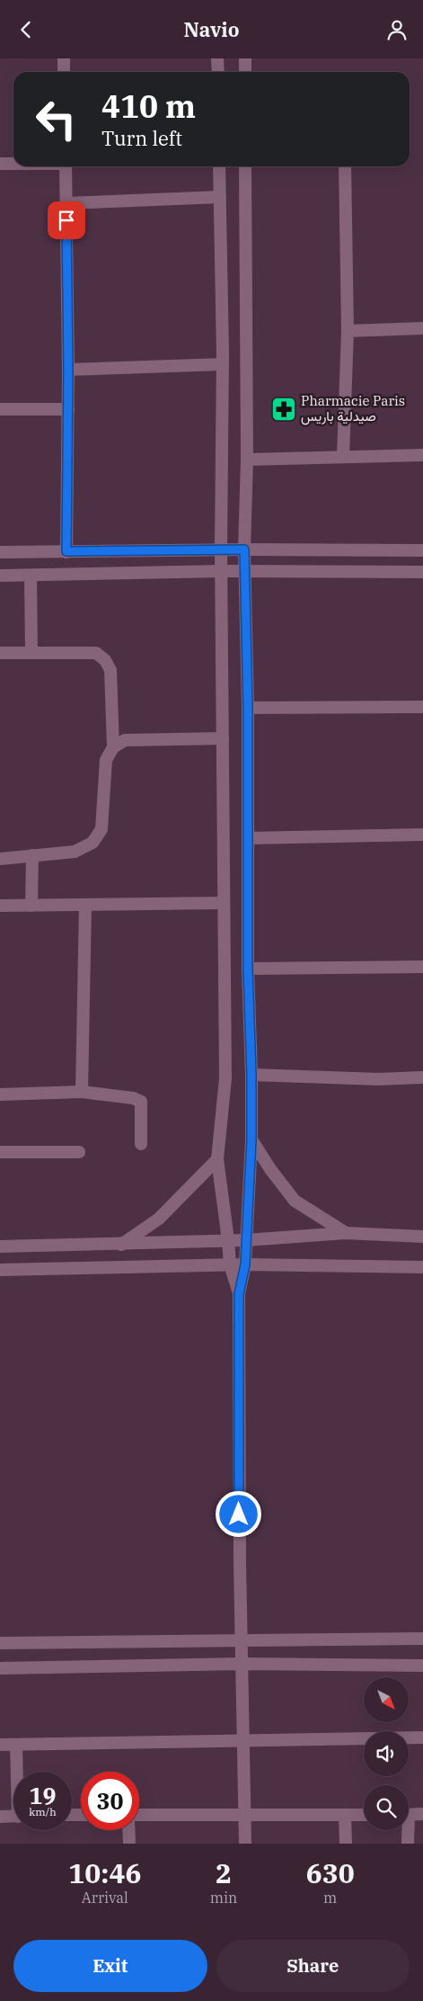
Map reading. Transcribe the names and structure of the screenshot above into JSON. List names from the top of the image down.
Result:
{
  "places": {
    "pharmacy": ["Pharmacie Paris صيدلية باريس"]
  },
  "north": "bottom right",
  "page": {
    "header": "Navio",
    "turn": ["410 m", "Turn left"],
    "speed": "19 km/h",
    "limit": "30",
    "eta": [
      "10:46",
      "Arrival",
      "2",
      "min",
      "630",
      "m"
    ],
    "buttons": ["Exit", "Share"]
  }
}
